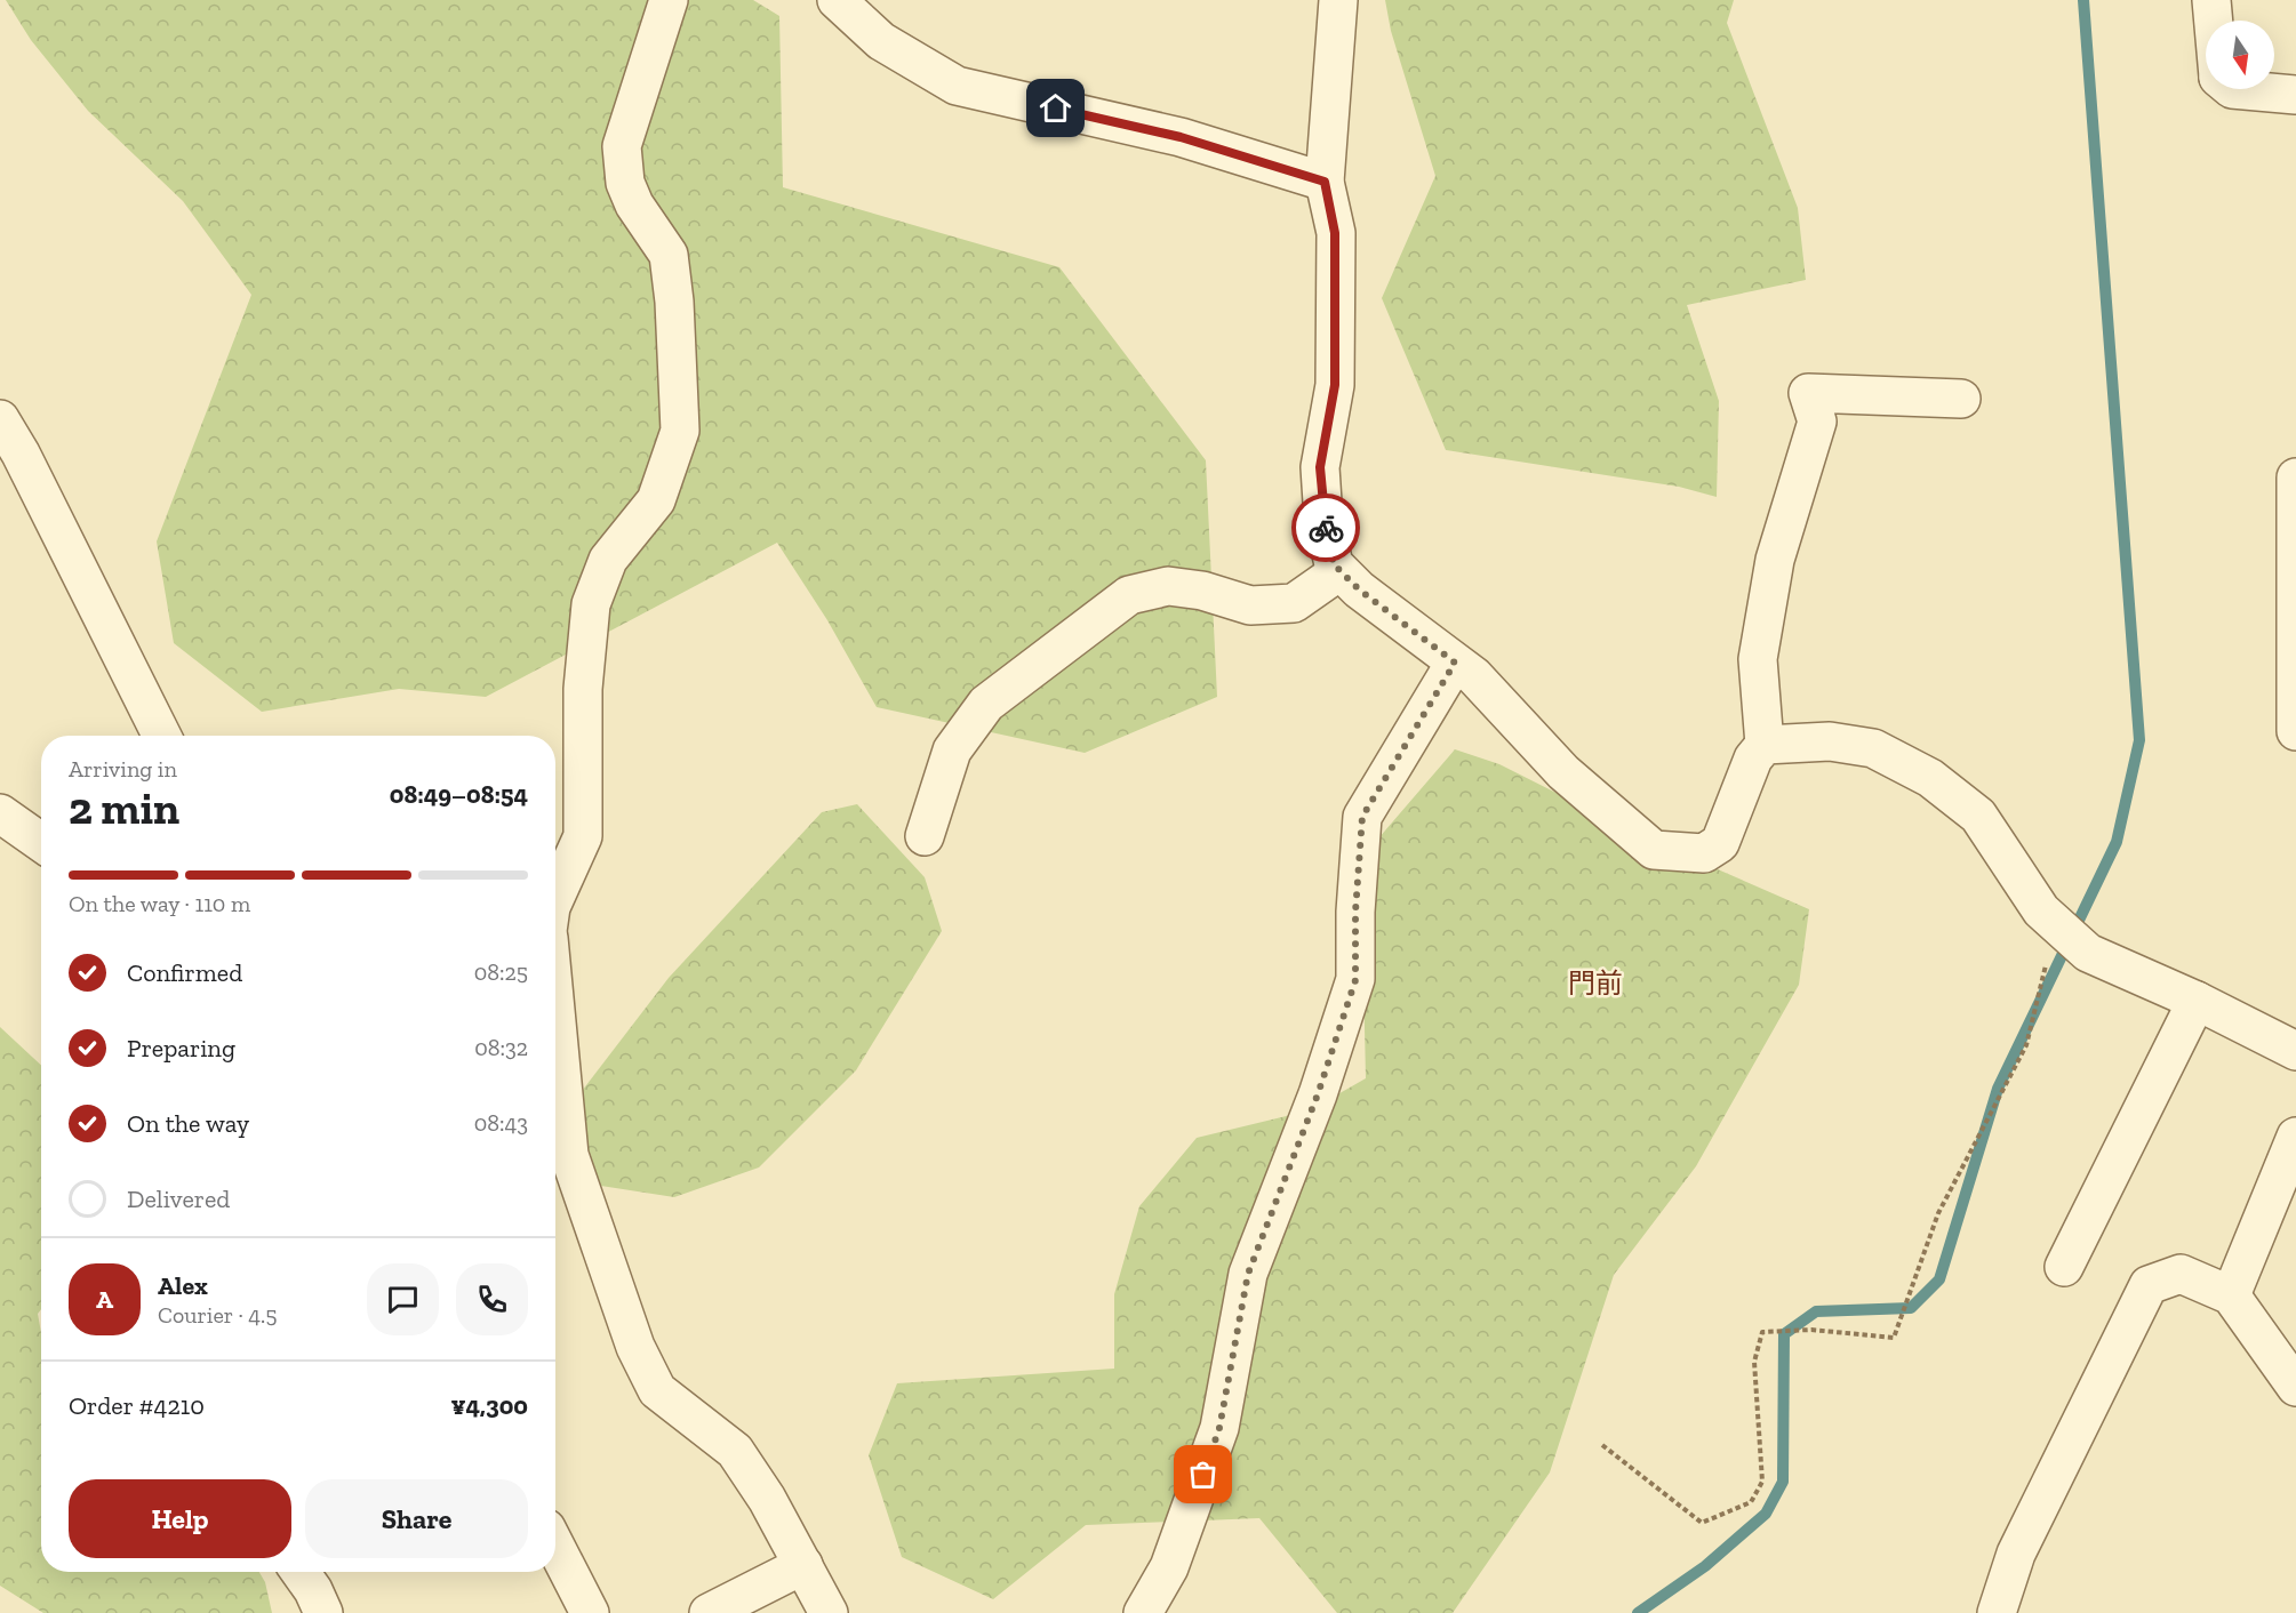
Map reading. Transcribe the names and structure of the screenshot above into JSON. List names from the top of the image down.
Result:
{
  "districts": ["門前"],
  "north": "bottom",
  "page": {
    "heading": ["2 min", "Arriving in", "08:49–08:54"],
    "panel": [
      "Alex",
      "Courier · 4.5",
      "Order #4210",
      "¥4,300"
    ],
    "bar": "On the way · 110 m",
    "list": [
      ["Confirmed", "08:25"],
      ["Preparing", "08:32"],
      ["On the way", "08:43"],
      "Delivered"
    ],
    "round": "A",
    "buttons": ["Help", "Share"]
  }
}
